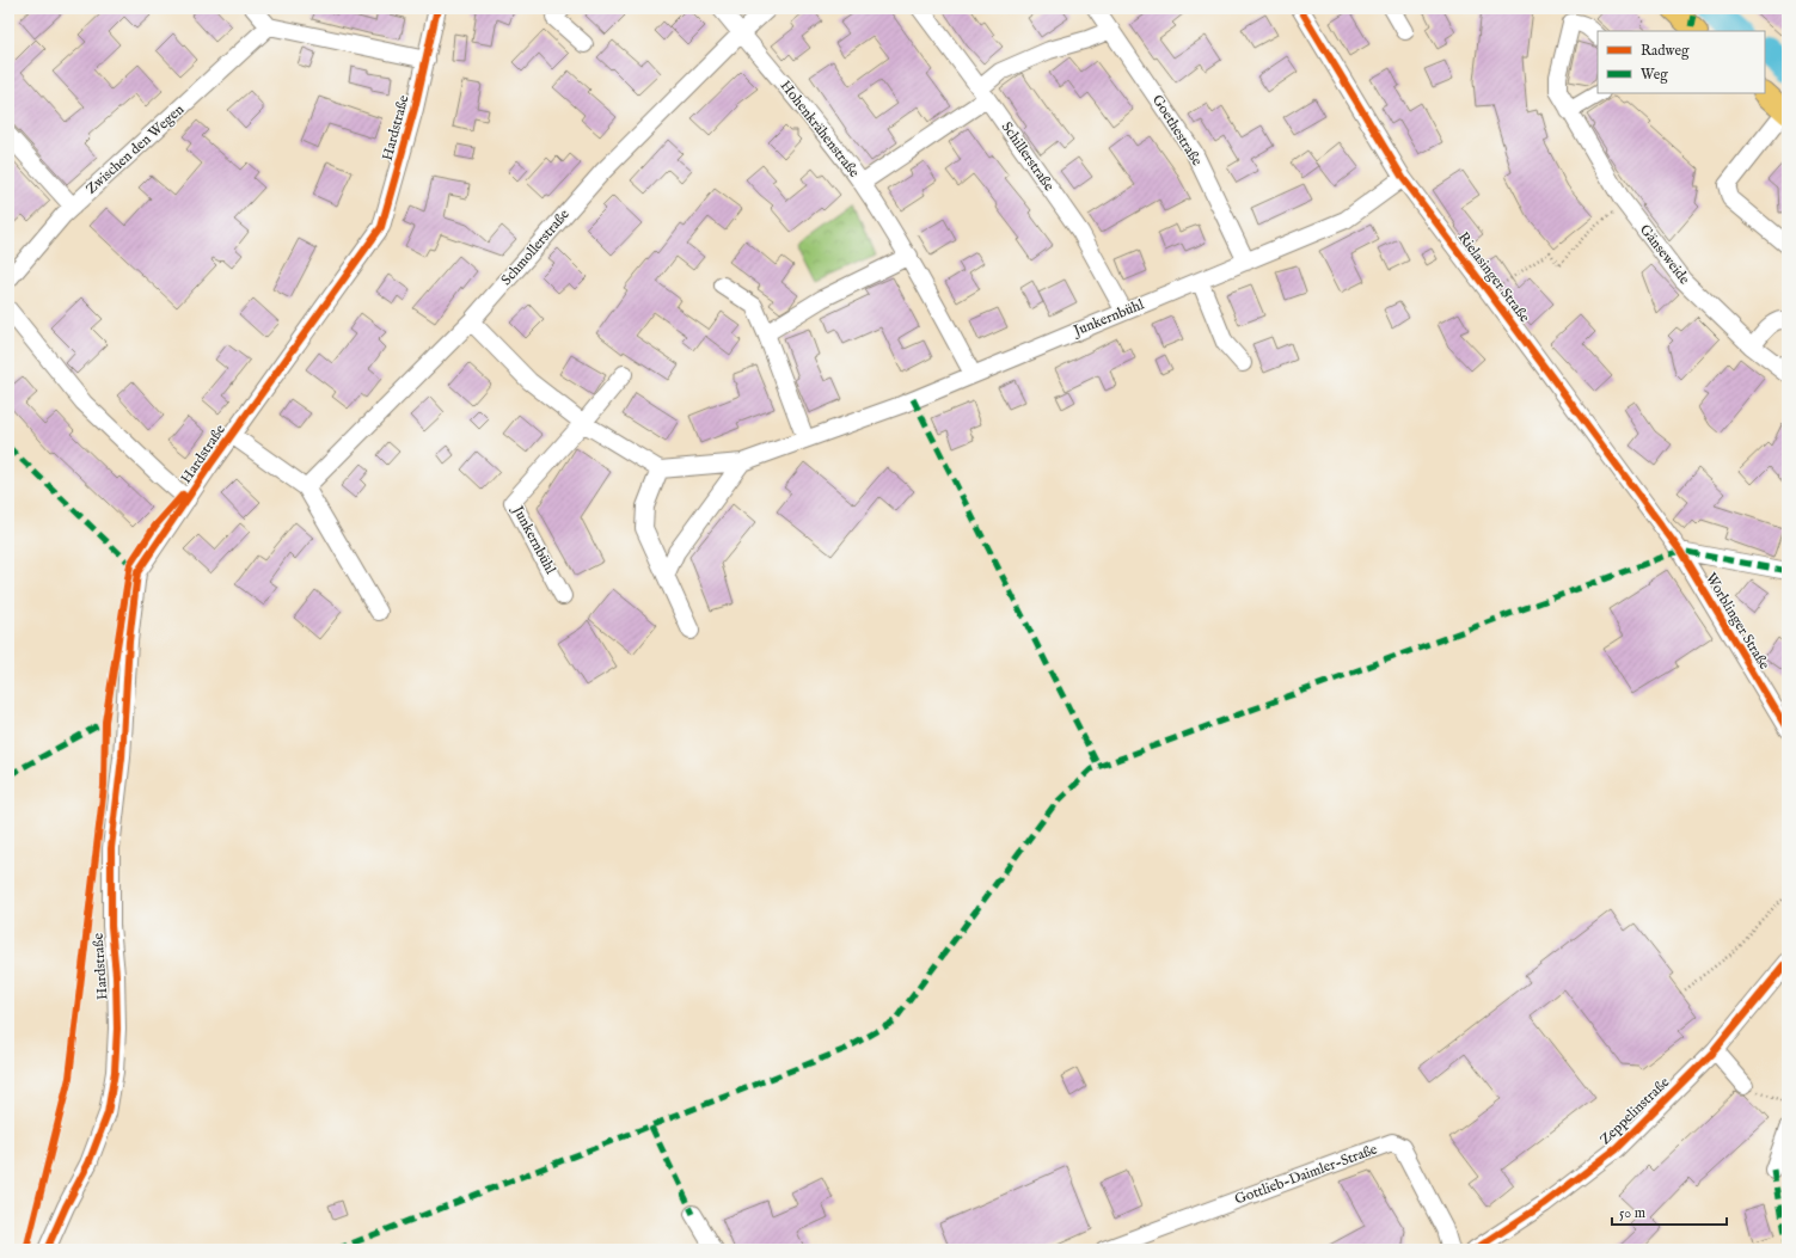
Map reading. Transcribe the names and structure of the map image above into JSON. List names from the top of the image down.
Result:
{
  "streets": {
    "street": [
      "Hardstraße",
      "Hohenkrähenstraße",
      "Goethestraße",
      "Zwischen den Wegen",
      "Schillerstraße",
      "Schmollerstraße",
      "Gänseweide",
      "Rielasinger Straße",
      "Junkernbühl",
      "Worblinger Straße",
      "Zeppelinstraße",
      "Gottlieb-Daimler-Straße"
    ]
  },
  "crossings": [
    ["Hohenkrähenstraße", "Schmollerstraße"],
    ["Hohenkrähenstraße", "Junkernbühl"],
    ["Goethestraße", "Junkernbühl"],
    ["Schillerstraße", "Junkernbühl"],
    ["Rielasinger Straße", "Junkernbühl"],
    ["Rielasinger Straße", "Worblinger Straße"]
  ],
  "legend": ["Radweg", "Weg"],
  "scale_bar": "50 m"
}
